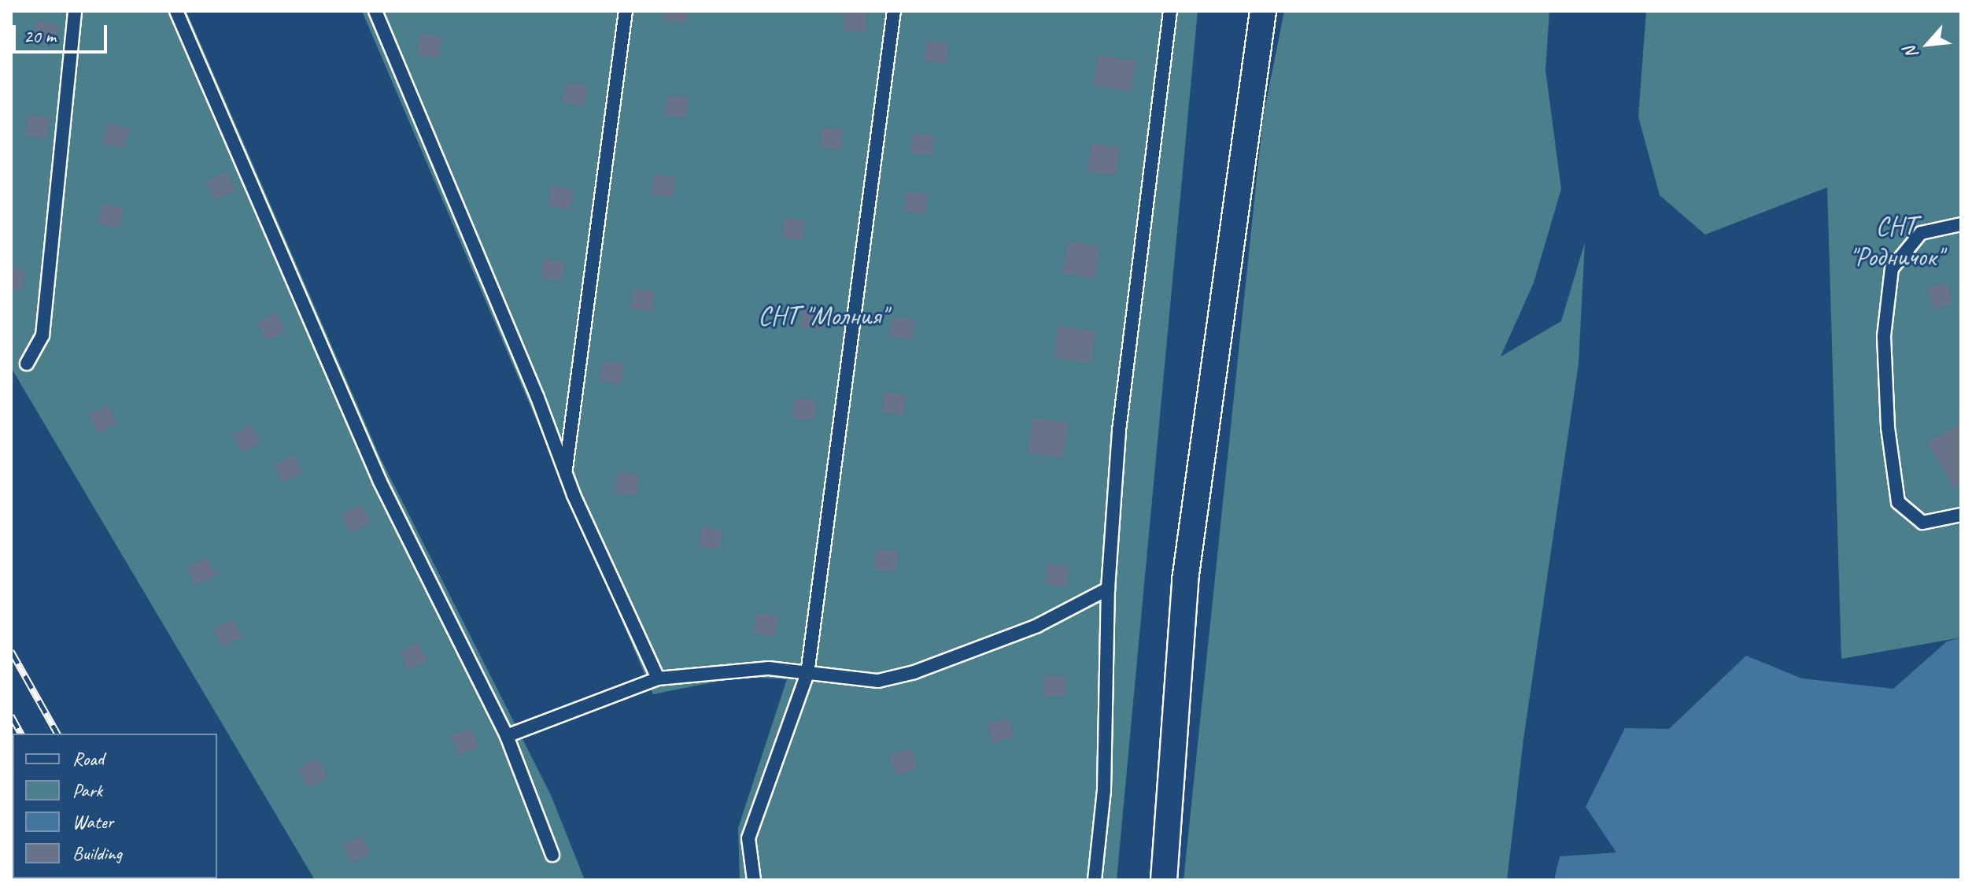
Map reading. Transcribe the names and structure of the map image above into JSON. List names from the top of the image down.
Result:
{
  "parks": ["СНТ \"Родничок\"", "СНТ \"Молния\""],
  "legend": [
    "Road",
    "Park",
    "Water",
    "Building"
  ],
  "scale_bar": "20 m",
  "north": "bottom left"
}
